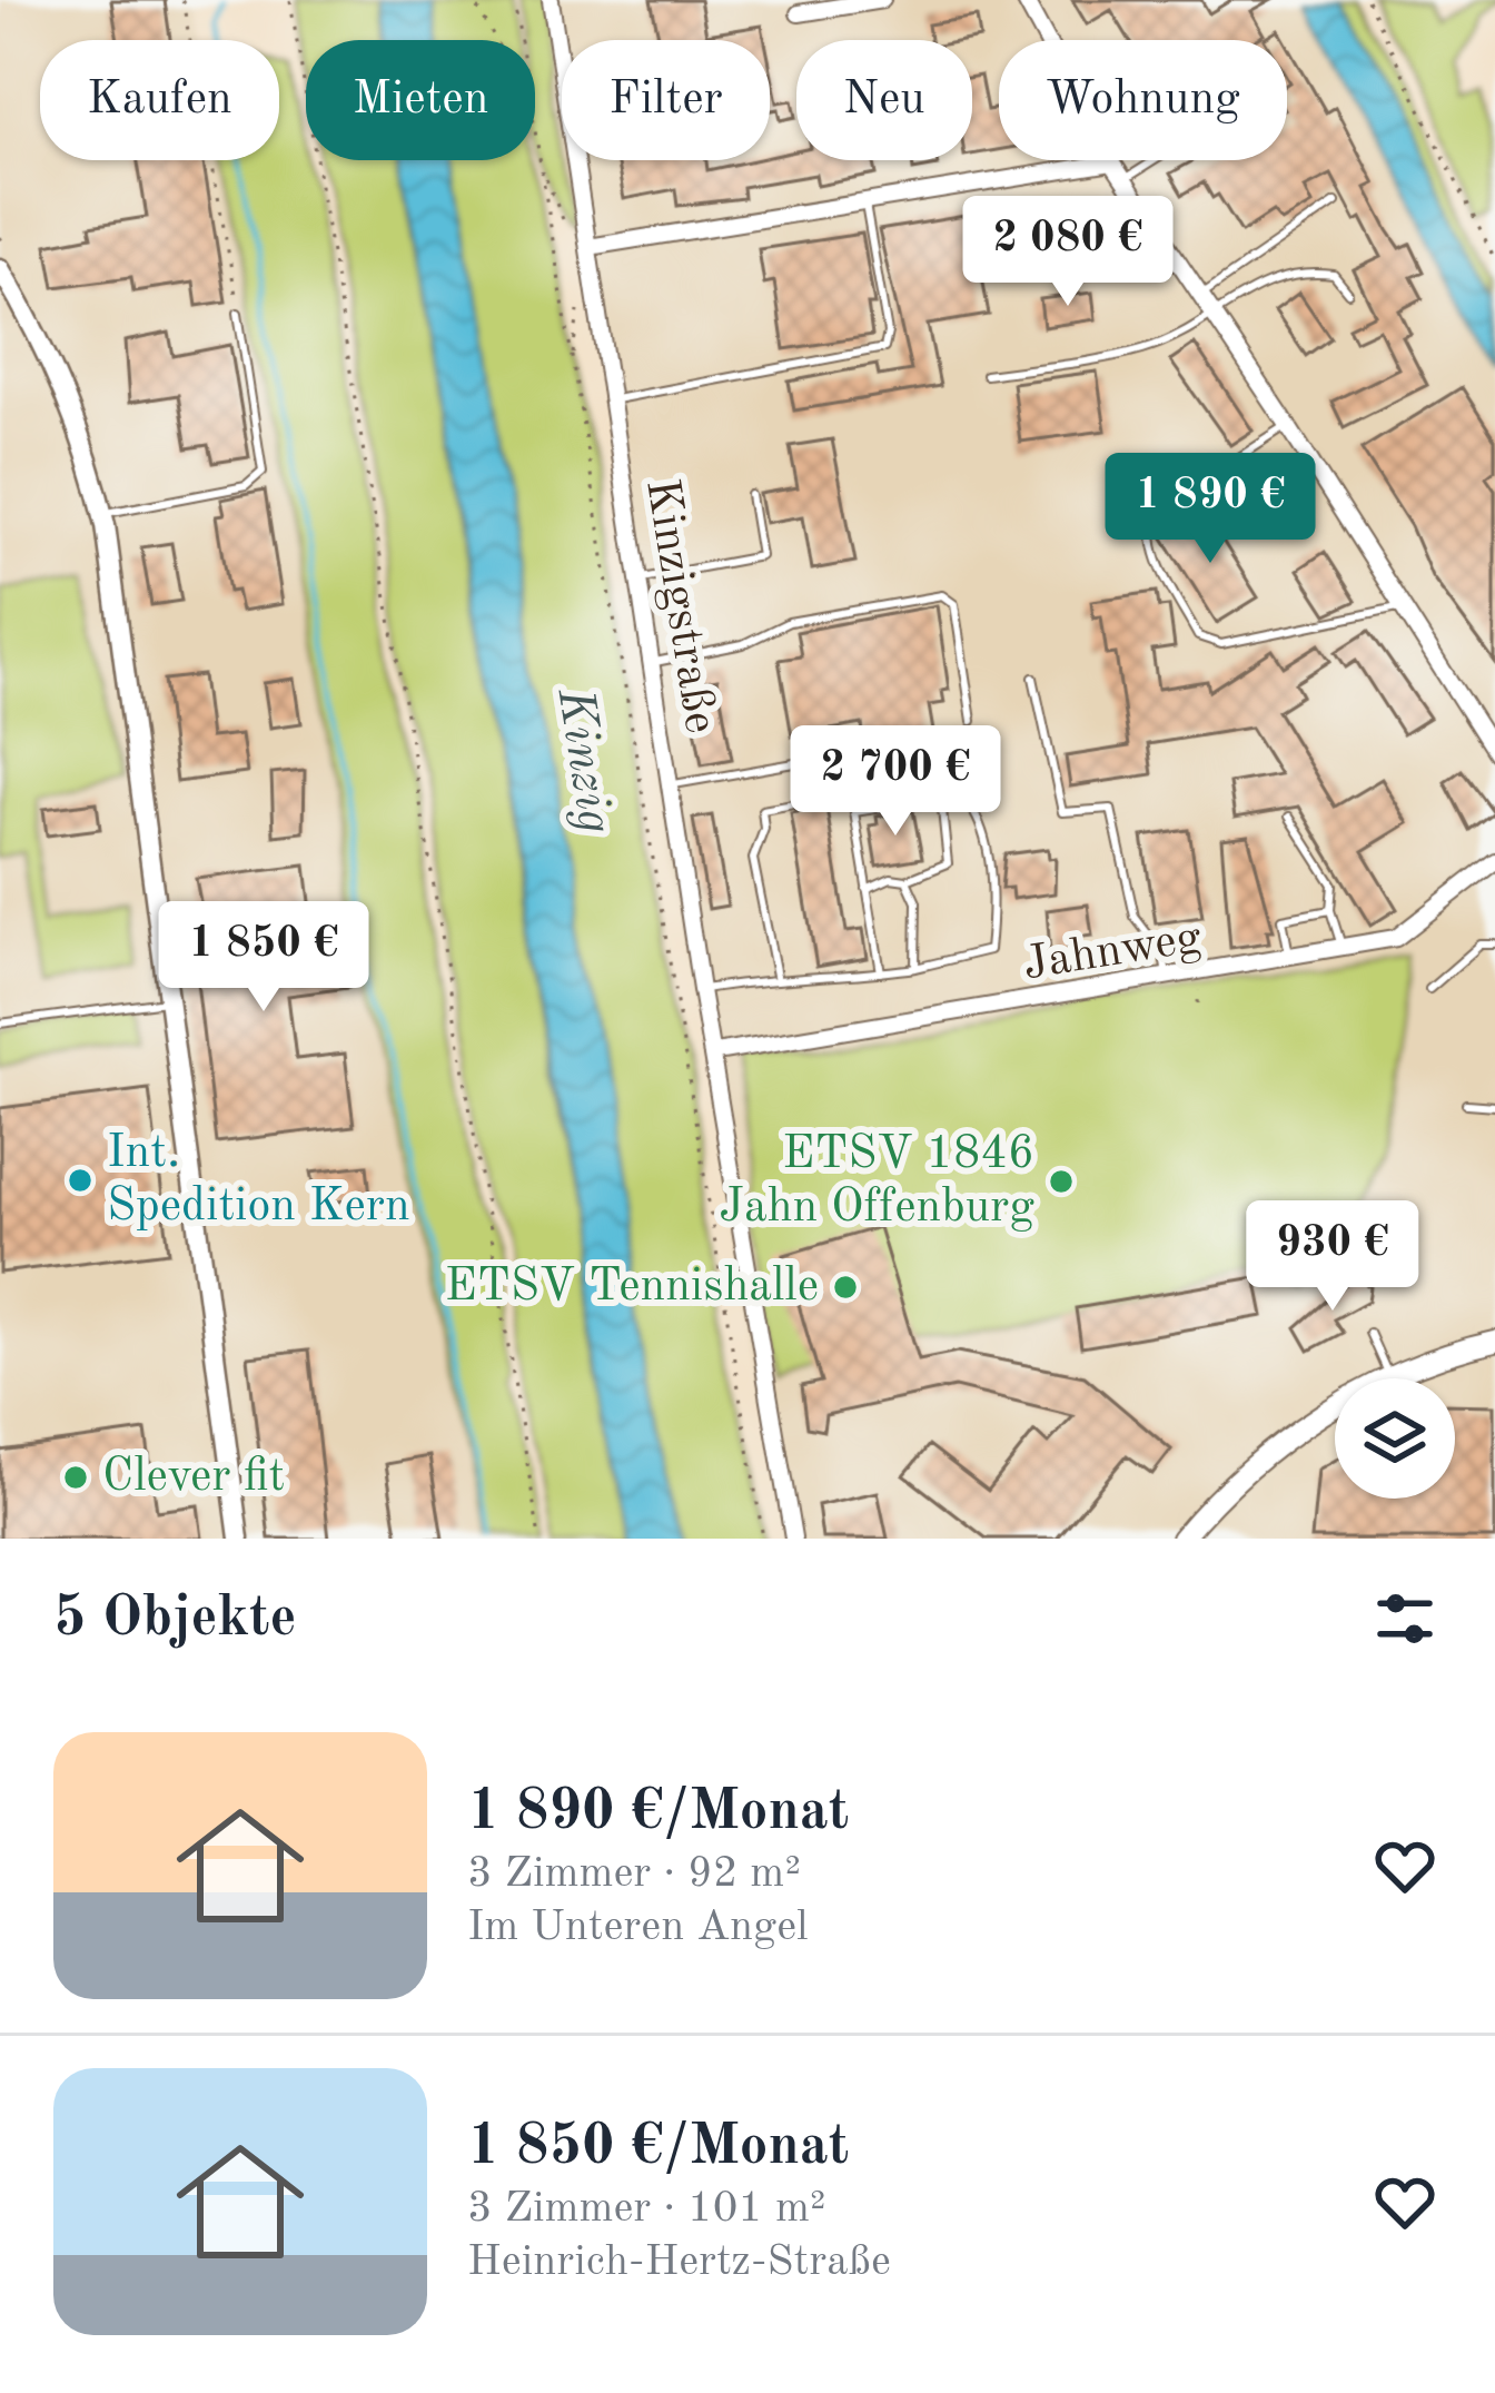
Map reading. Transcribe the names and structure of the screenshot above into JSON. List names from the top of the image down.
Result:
{
  "streets": {
    "street": ["Kinzigstraße", "Jahnweg"]
  },
  "crossings": [
    ["Kinzigstraße", "Jahnweg"]
  ],
  "water": ["Kinzig"],
  "places": [
    "Int. Spedition Kern",
    "ETSV 1846 Jahn Offenburg",
    "ETSV Tennishalle",
    "Clever fit"
  ],
  "page": {
    "chip": [
      "Kaufen",
      "Mieten",
      "Filter",
      "Neu",
      "Wohnung"
    ],
    "price": [
      "2 080 €",
      "1 890 €",
      "2 700 €",
      "1 850 €",
      "930 €"
    ],
    "heading": "5 Objekte",
    "list": [
      {
        "name": "1 890 €/Monat",
        "note": "3 Zimmer · 92 m² · Im Unteren Angel"
      },
      {
        "name": "1 850 €/Monat",
        "note": "3 Zimmer · 101 m² · Heinrich-Hertz-Straße"
      }
    ]
  }
}
